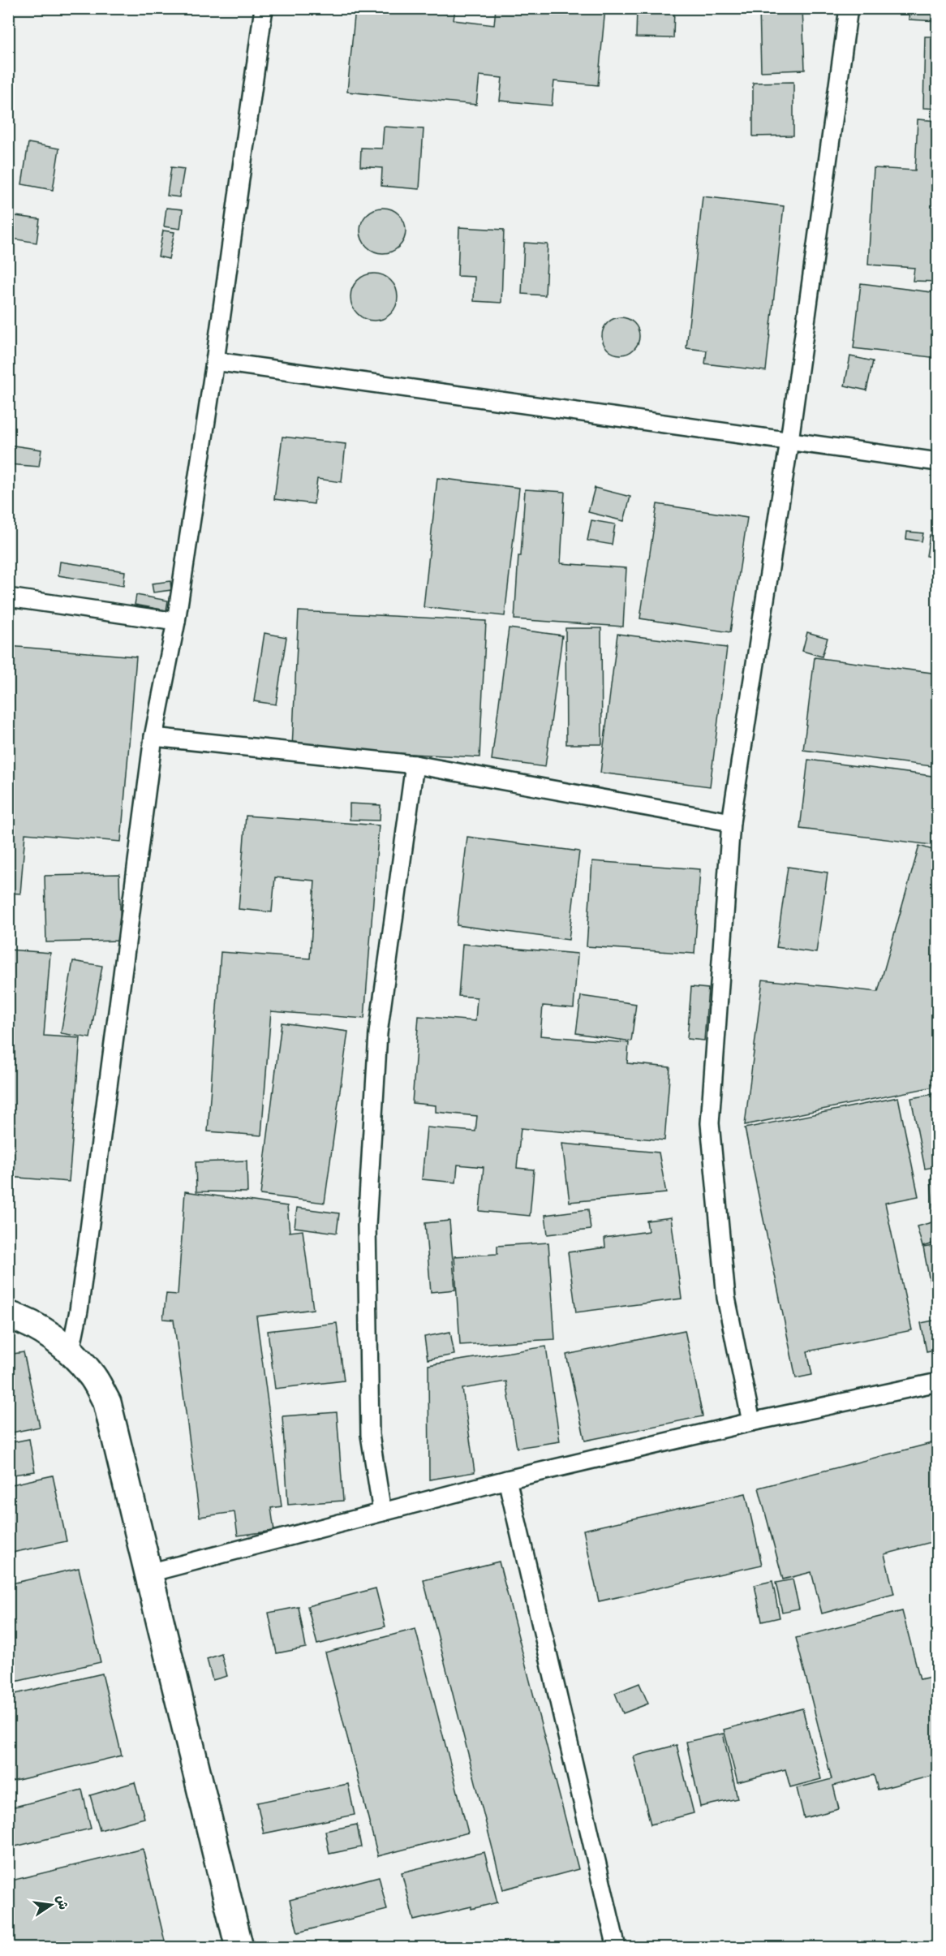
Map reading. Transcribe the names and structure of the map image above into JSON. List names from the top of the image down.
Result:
{
  "north": "right"
}
